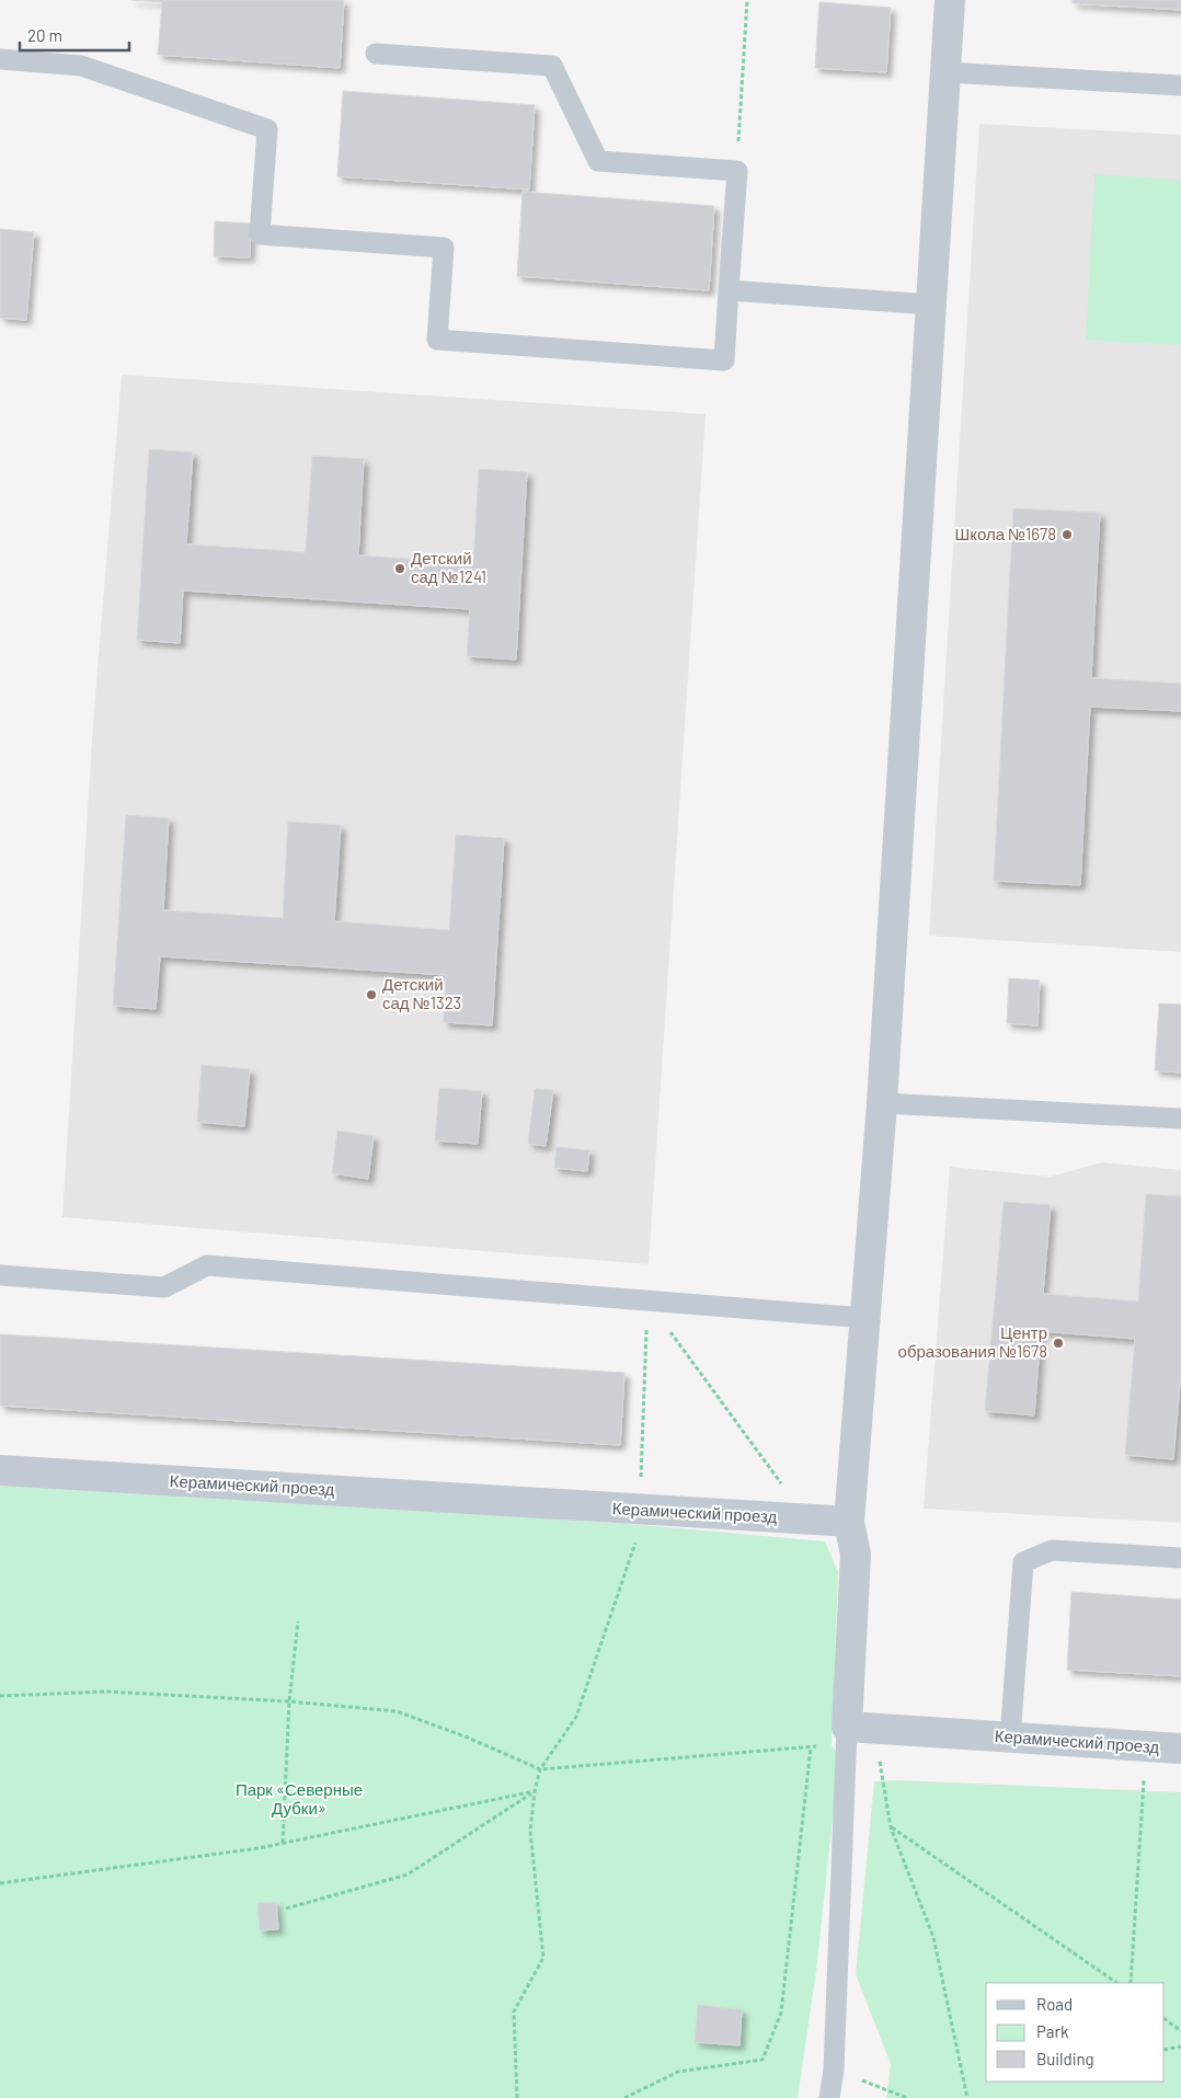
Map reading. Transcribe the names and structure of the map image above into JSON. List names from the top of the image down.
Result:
{
  "streets": {
    "street": ["Керамический проезд"]
  },
  "parks": ["Парк «Северные Дубки»"],
  "places": [
    "Школа №1678",
    "Детский сад №1241",
    "Детский сад №1323",
    "Центр образования №1678"
  ],
  "legend": ["Road", "Park", "Building"],
  "scale_bar": "20 m"
}
